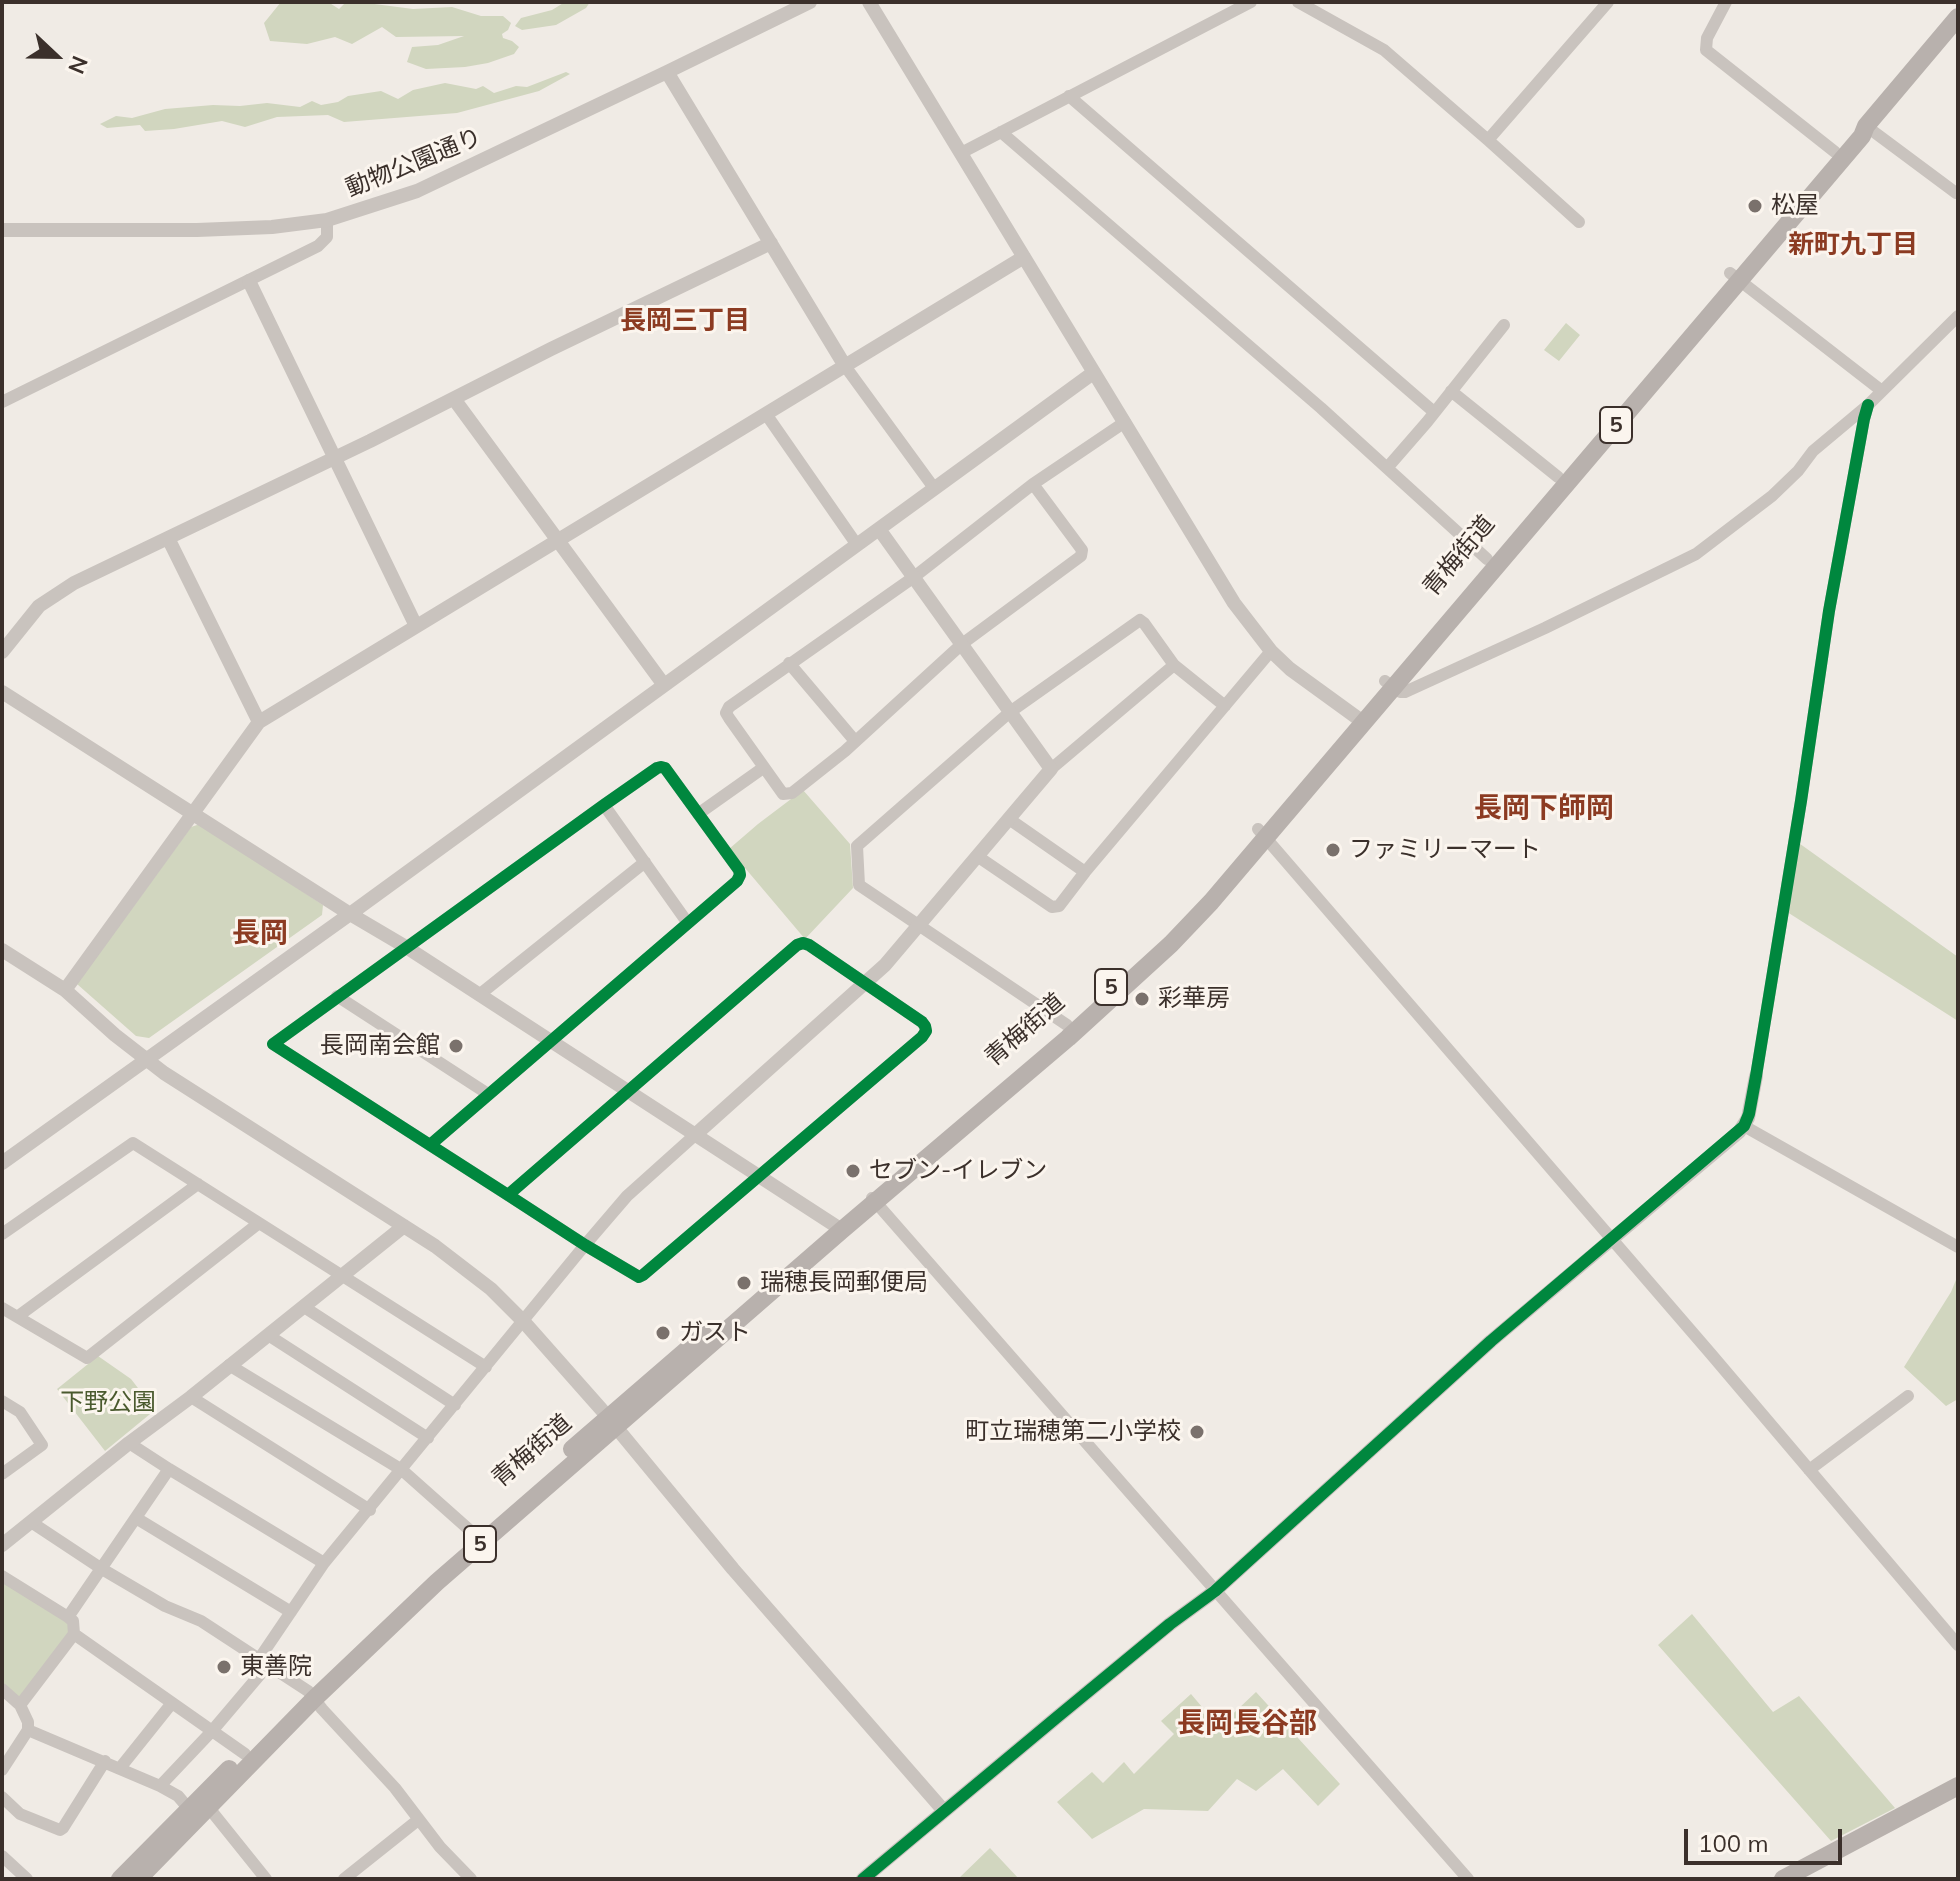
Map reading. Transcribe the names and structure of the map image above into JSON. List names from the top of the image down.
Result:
{
  "streets": {
    "main road": ["5", "青梅街道"],
    "street": ["動物公園通り"]
  },
  "districts": [
    "新町九丁目",
    "長岡三丁目",
    "長岡下師岡",
    "長岡",
    "長岡長谷部"
  ],
  "parks": ["下野公園"],
  "places": [
    "松屋",
    "ファミリーマート",
    "彩華房",
    "長岡南会館",
    "セブン-イレブン",
    "瑞穂長岡郵便局",
    "ガスト",
    "町立瑞穂第二小学校",
    "東善院"
  ],
  "scale_bar": "100 m",
  "north": "right"
}
